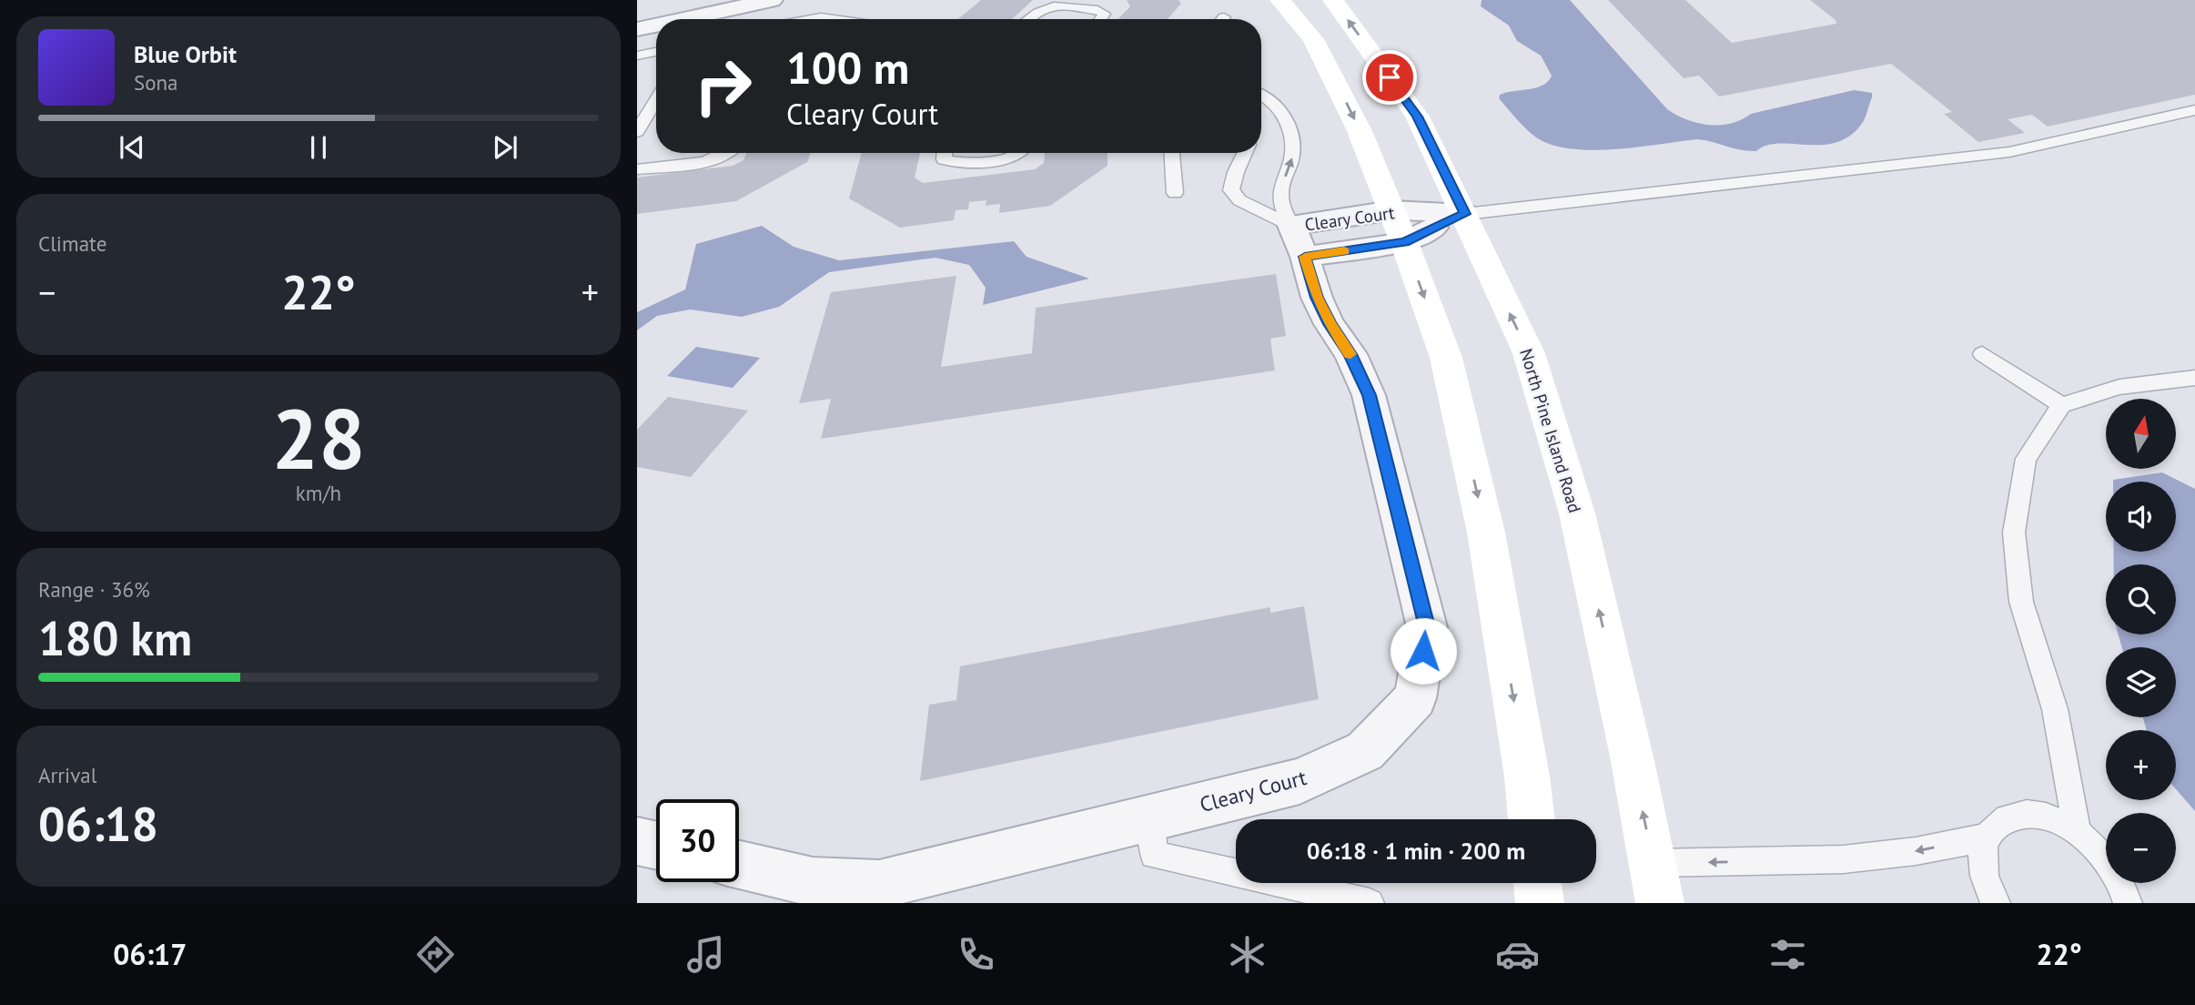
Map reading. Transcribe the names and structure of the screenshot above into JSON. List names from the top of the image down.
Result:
{
  "streets": {
    "main road": ["North Pine Island Road"],
    "street": ["Cleary Court"]
  },
  "crossings": [
    ["Cleary Court", "North Pine Island Road"]
  ],
  "north": "top",
  "page": {
    "turn": ["100 m", "Cleary Court"],
    "song": ["Blue Orbit", "Sona"],
    "tile": [
      "Climate",
      ["28", "km/h"],
      ["Range · 36%", "180 km"],
      ["Arrival", "06:18"]
    ],
    "heat": ["−", "22°", "+"],
    "map_buttons": ["+", "−"],
    "limit": "30",
    "trip": "06:18 · 1 min · 200 m",
    "tabs": ["06:17", "22°"]
  }
}
